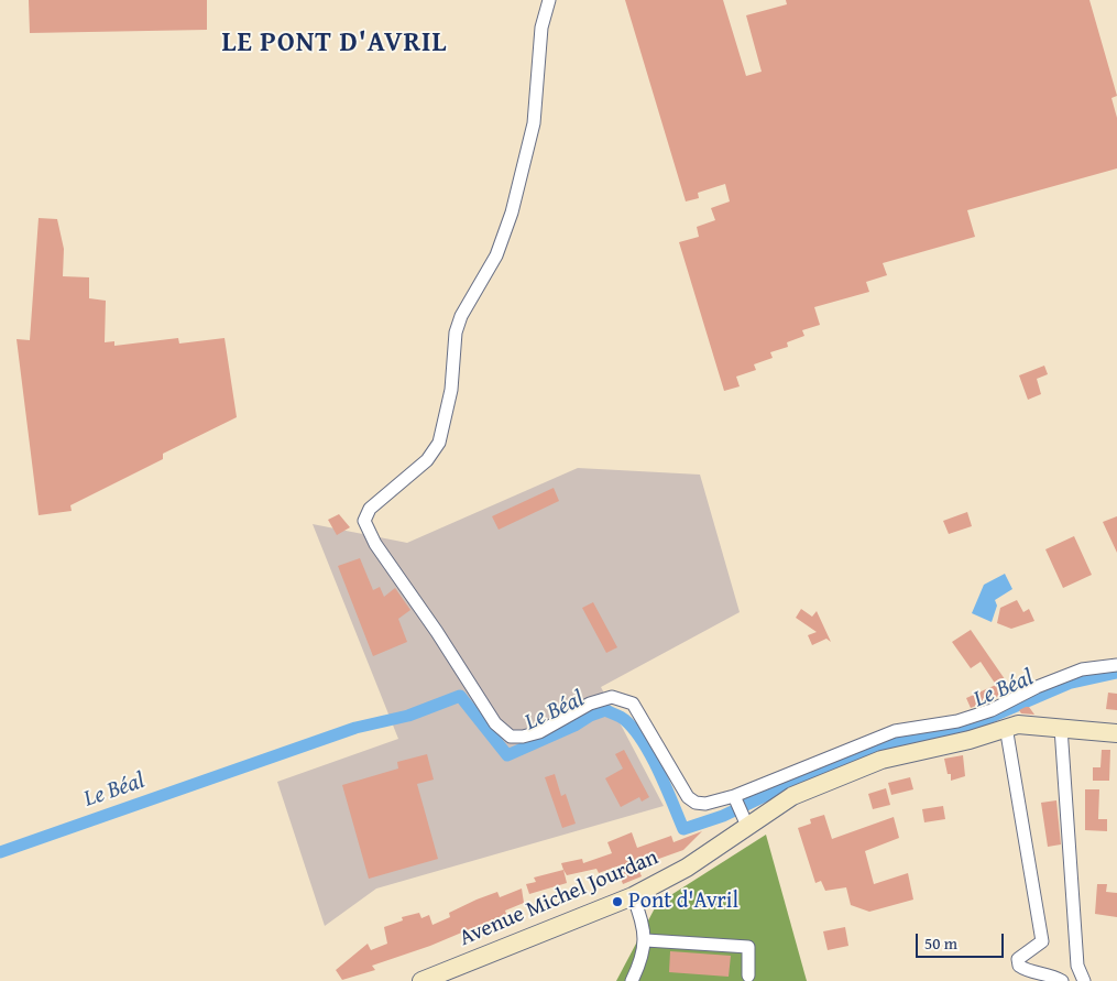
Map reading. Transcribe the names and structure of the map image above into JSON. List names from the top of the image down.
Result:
{
  "streets": {
    "main road": ["Avenue Michel Jourdan"]
  },
  "districts": ["LE PONT D'AVRIL"],
  "water": ["Le Béal"],
  "places": ["Pont d'Avril"],
  "scale_bar": "50 m"
}
